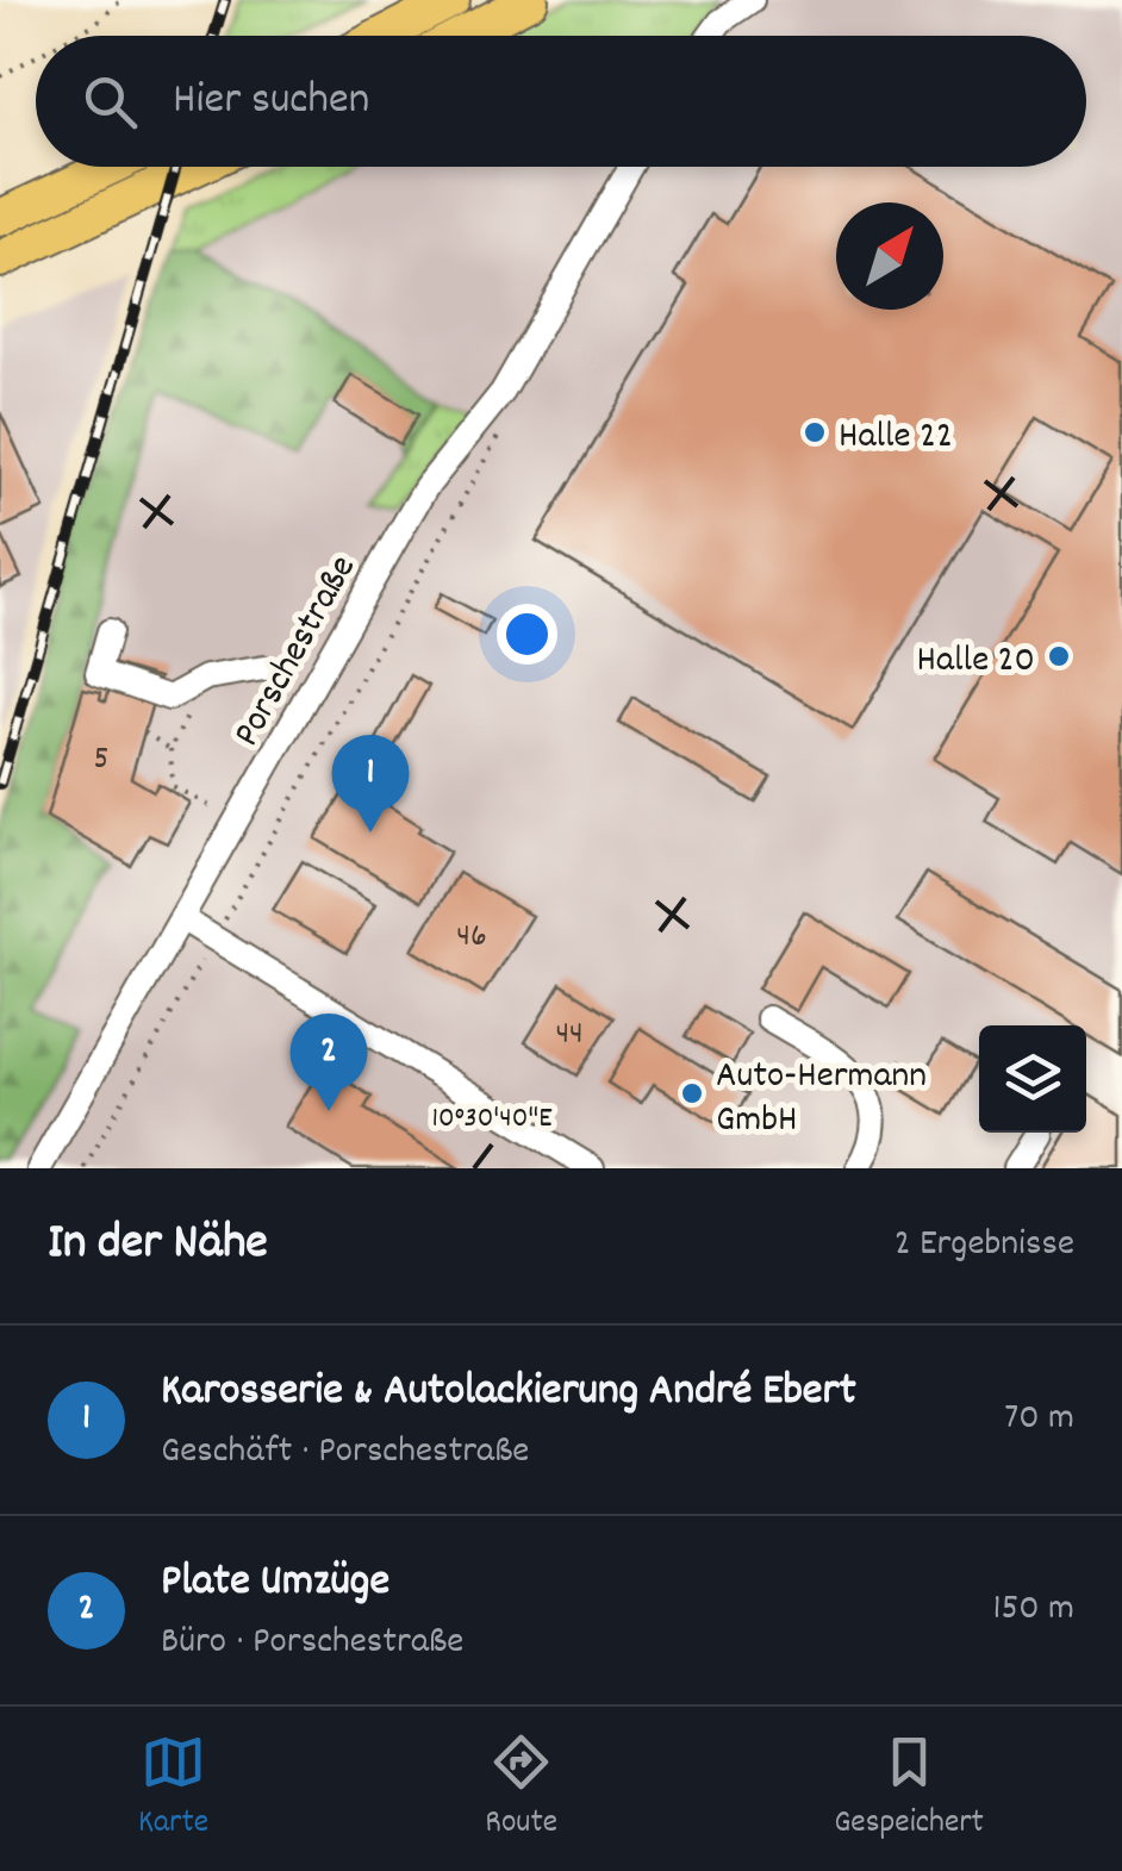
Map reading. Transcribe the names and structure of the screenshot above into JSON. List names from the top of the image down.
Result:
{
  "streets": {
    "street": ["Porschestraße"]
  },
  "places": ["Halle 22", "Halle 20", "Auto-Hermann GmbH"],
  "house_numbers": ["5", "46", "44"],
  "north": "top right",
  "page": {
    "search": "Hier suchen",
    "pins": ["1", "2"],
    "heading": ["In der Nähe", "2 Ergebnisse"],
    "list": [
      {
        "mark": "1",
        "name": "Karosserie & Autolackierung André Ebert",
        "note": "Geschäft · Porschestraße",
        "value": "70 m"
      },
      {
        "mark": "2",
        "name": "Plate Umzüge",
        "note": "Büro · Porschestraße",
        "value": "150 m"
      }
    ],
    "nav": ["Karte", "Route", "Gespeichert"]
  },
  "coordinates": ["10°30'40\"E"]
}
